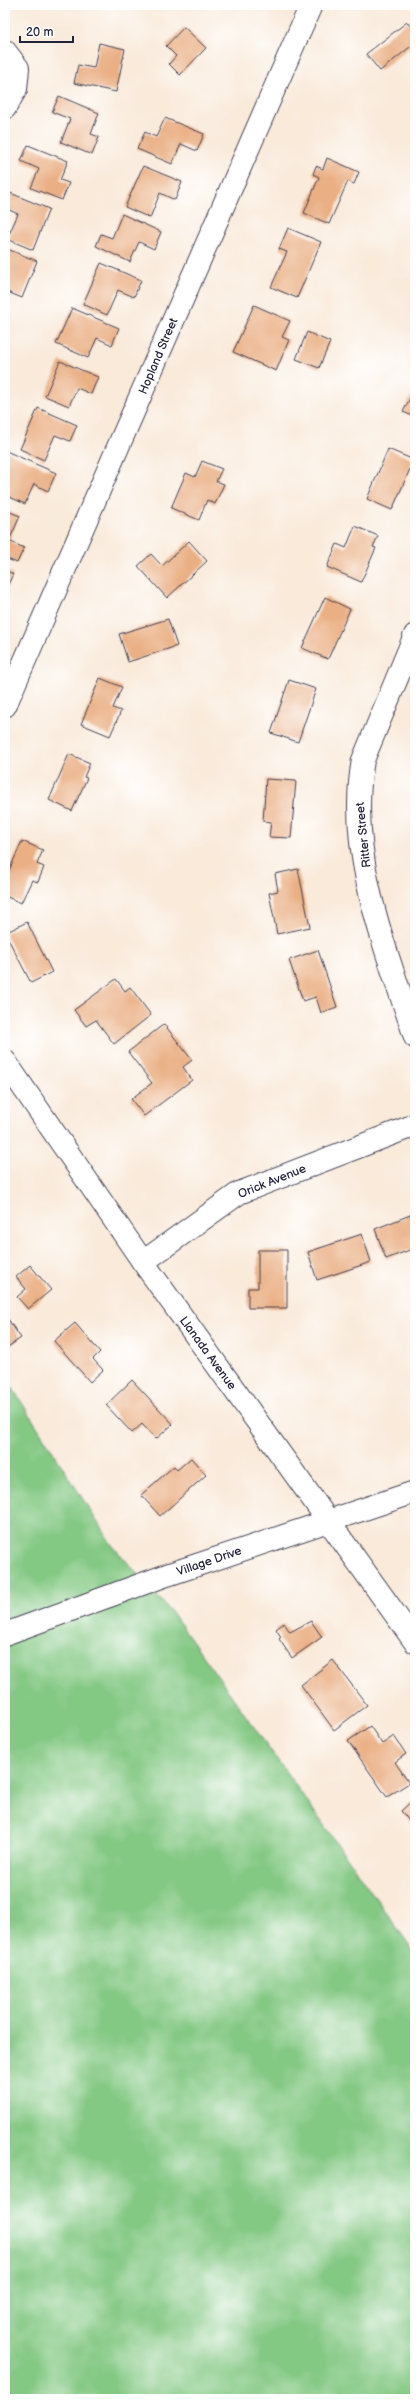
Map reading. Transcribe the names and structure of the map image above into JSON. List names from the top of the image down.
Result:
{
  "streets": {
    "street": [
      "Hopland Street",
      "Ritter Street",
      "Orick Avenue",
      "Llanada Avenue",
      "Village Drive"
    ]
  },
  "crossings": [
    ["Orick Avenue", "Llanada Avenue"],
    ["Llanada Avenue", "Village Drive"]
  ],
  "scale_bar": "20 m"
}
